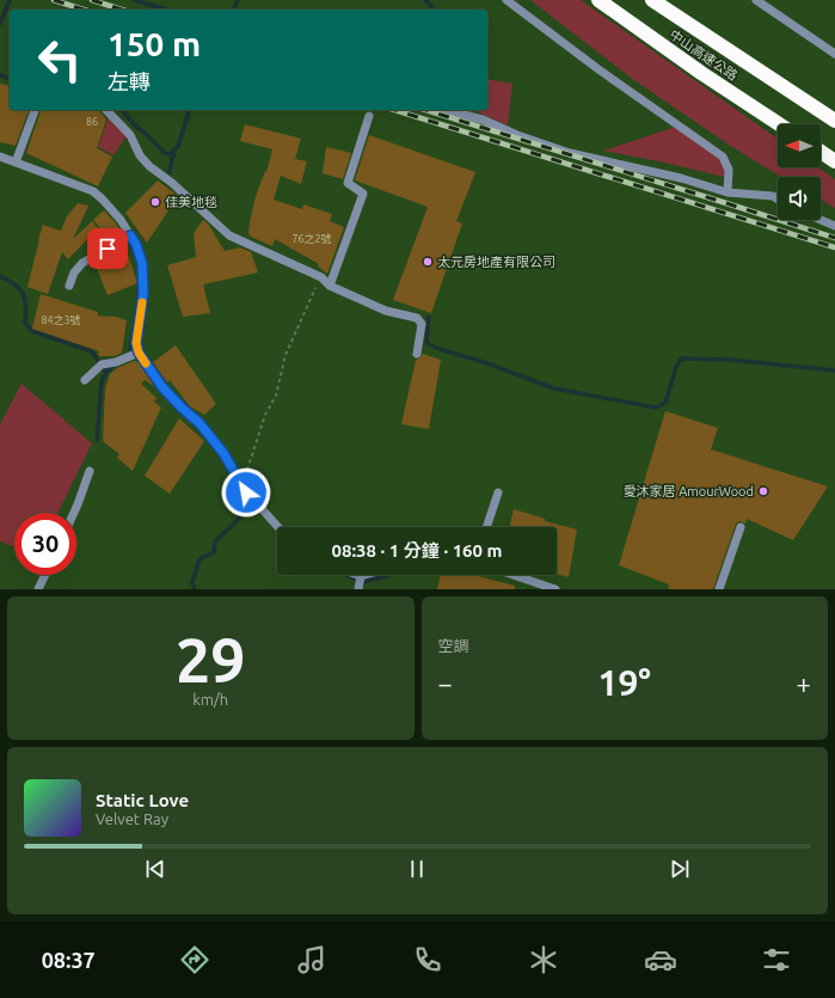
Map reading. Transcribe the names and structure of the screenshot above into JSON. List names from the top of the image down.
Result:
{
  "streets": {
    "highway": ["中山高速公路"]
  },
  "places": ["佳美地毯", "太元房地產有限公司", "愛沐家居 AmourWood"],
  "house_numbers": ["86", "76之2號", "84之3號"],
  "north": "left",
  "page": {
    "turn": ["150 m", "左轉"],
    "limit": "30",
    "trip": "08:38 · 1 分鐘 · 160 m",
    "tile": [
      ["29", "km/h"],
      "空調"
    ],
    "heat": ["−", "19°", "+"],
    "song": ["Static Love", "Velvet Ray"],
    "tabs": "08:37"
  }
}
